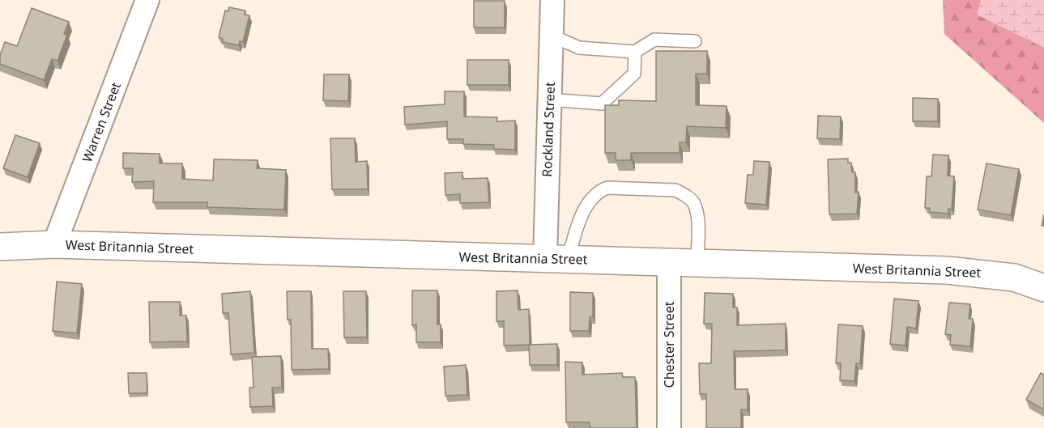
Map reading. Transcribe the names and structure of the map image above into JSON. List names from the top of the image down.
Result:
{
  "streets": {
    "street": [
      "Warren Street",
      "Rockland Street",
      "West Britannia Street",
      "Chester Street"
    ]
  },
  "crossings": [
    ["Warren Street", "West Britannia Street"],
    ["Rockland Street", "West Britannia Street"],
    ["West Britannia Street", "Chester Street"]
  ]
}
